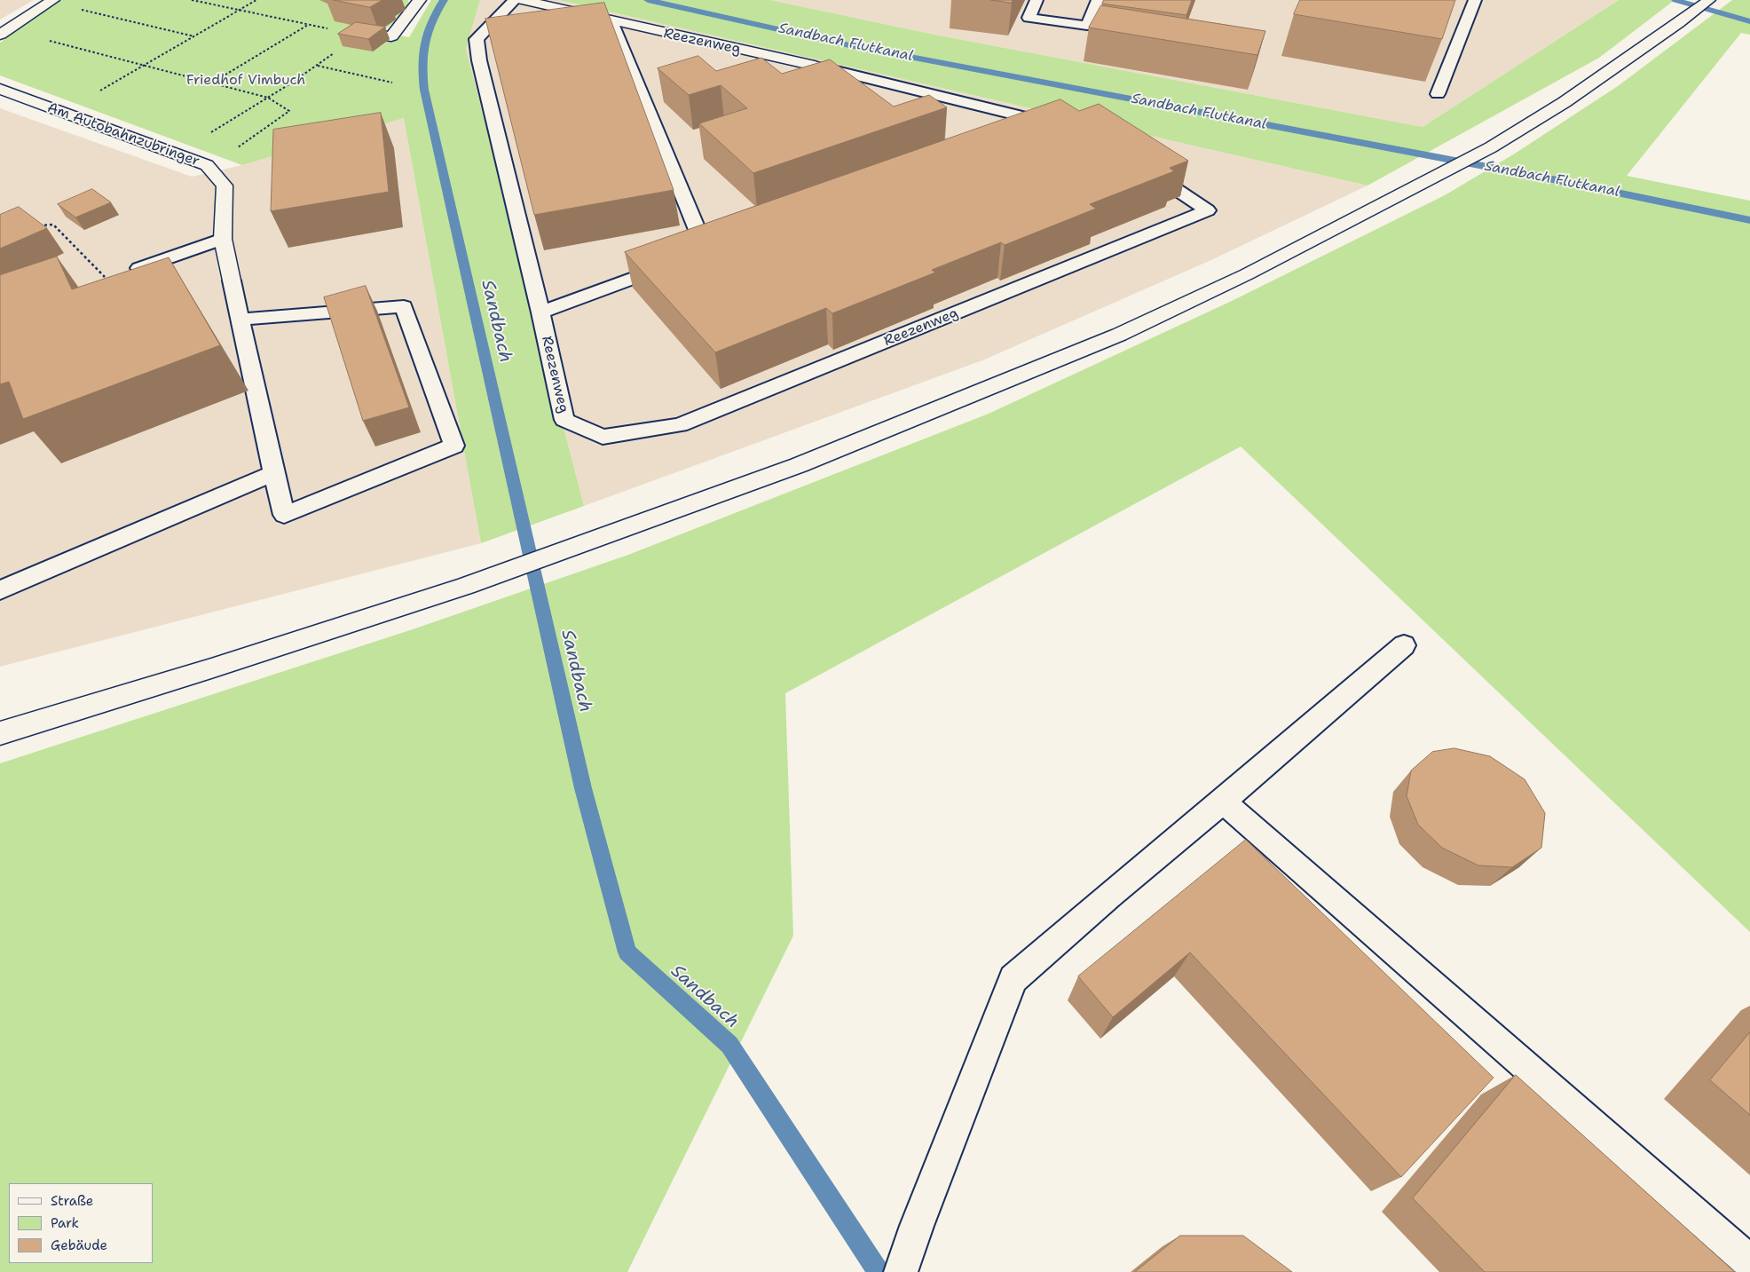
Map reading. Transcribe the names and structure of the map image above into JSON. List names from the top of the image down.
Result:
{
  "streets": {
    "main road": ["Reezenweg", "Am Autobahnzubringer"]
  },
  "water": ["Sandbach Flutkanal", "Sandbach"],
  "parks": ["Friedhof Vimbuch"],
  "legend": ["Straße", "Park", "Gebäude"]
}
